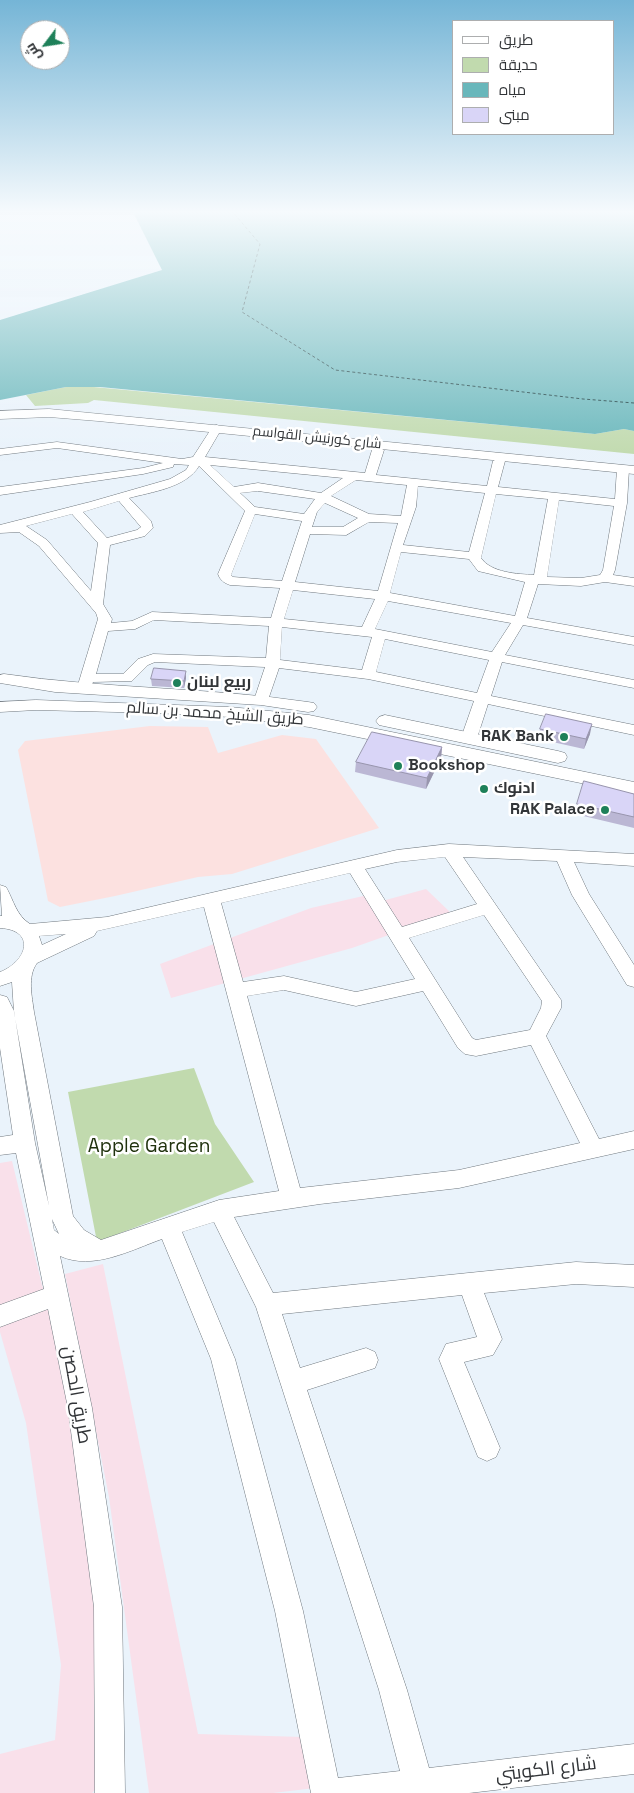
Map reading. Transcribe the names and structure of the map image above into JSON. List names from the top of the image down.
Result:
{
  "streets": {
    "main road": ["شارع كورنيش القواسم", "طريق الشيخ محمد بن سالم"],
    "street": ["طريق الحصن", "شارع الكويتي"]
  },
  "parks": ["Apple Garden"],
  "places": [
    "ربيع لبنان",
    "RAK Bank",
    "Bookshop",
    "ادنوك",
    "RAK Palace"
  ],
  "legend": [
    "طريق",
    "حديقة",
    "مياه",
    "مبنى"
  ],
  "north": "bottom left"
}
